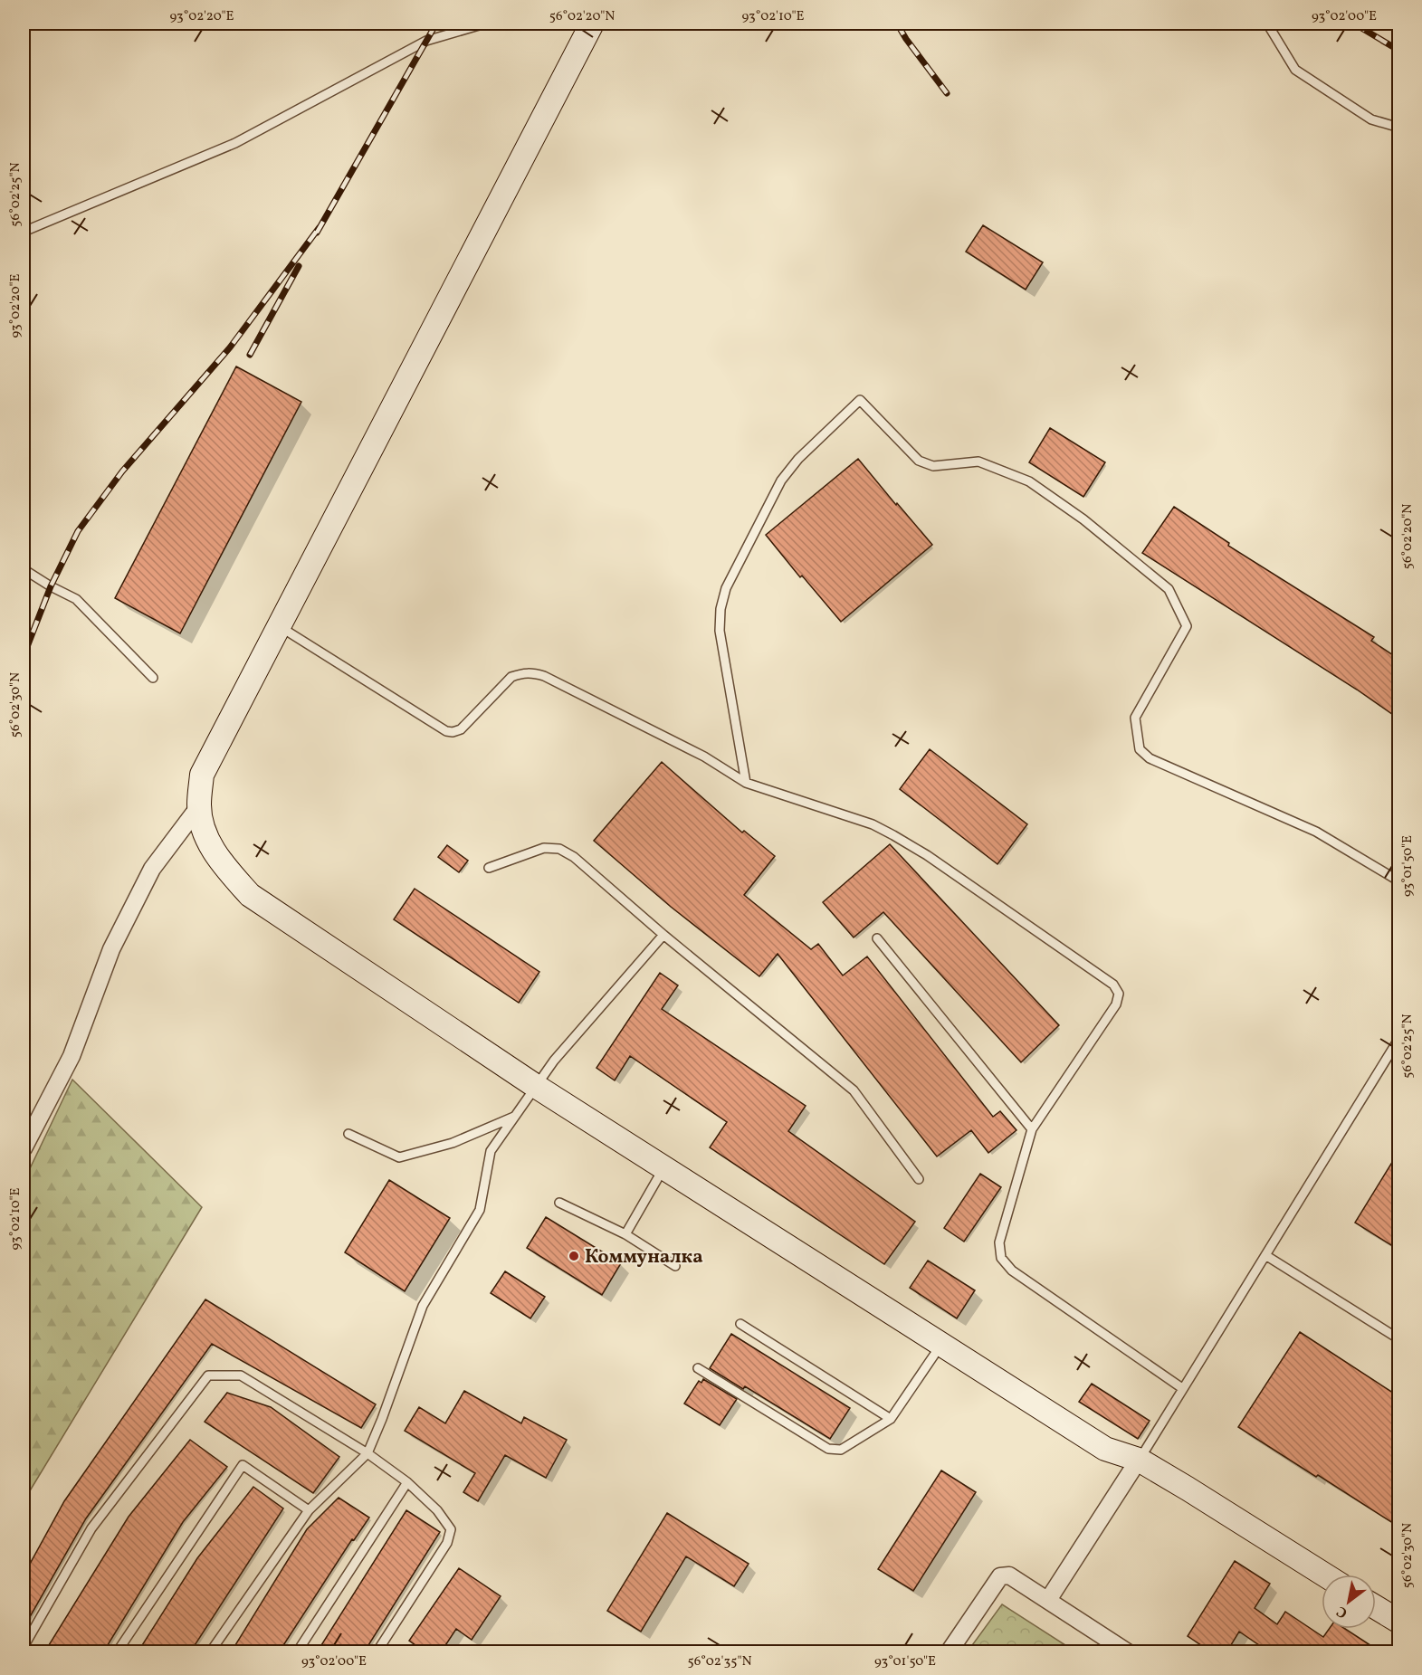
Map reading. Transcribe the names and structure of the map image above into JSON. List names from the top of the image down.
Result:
{
  "places": ["Коммуналка"],
  "north": "bottom left",
  "coordinates": [
    "93°02'20\"E",
    "56°02'20\"N",
    "93°02'10\"E",
    "93°02'00\"E",
    "56°02'25\"N",
    "56°02'30\"N",
    "93°01'50\"E",
    "56°02'35\"N"
  ]
}
